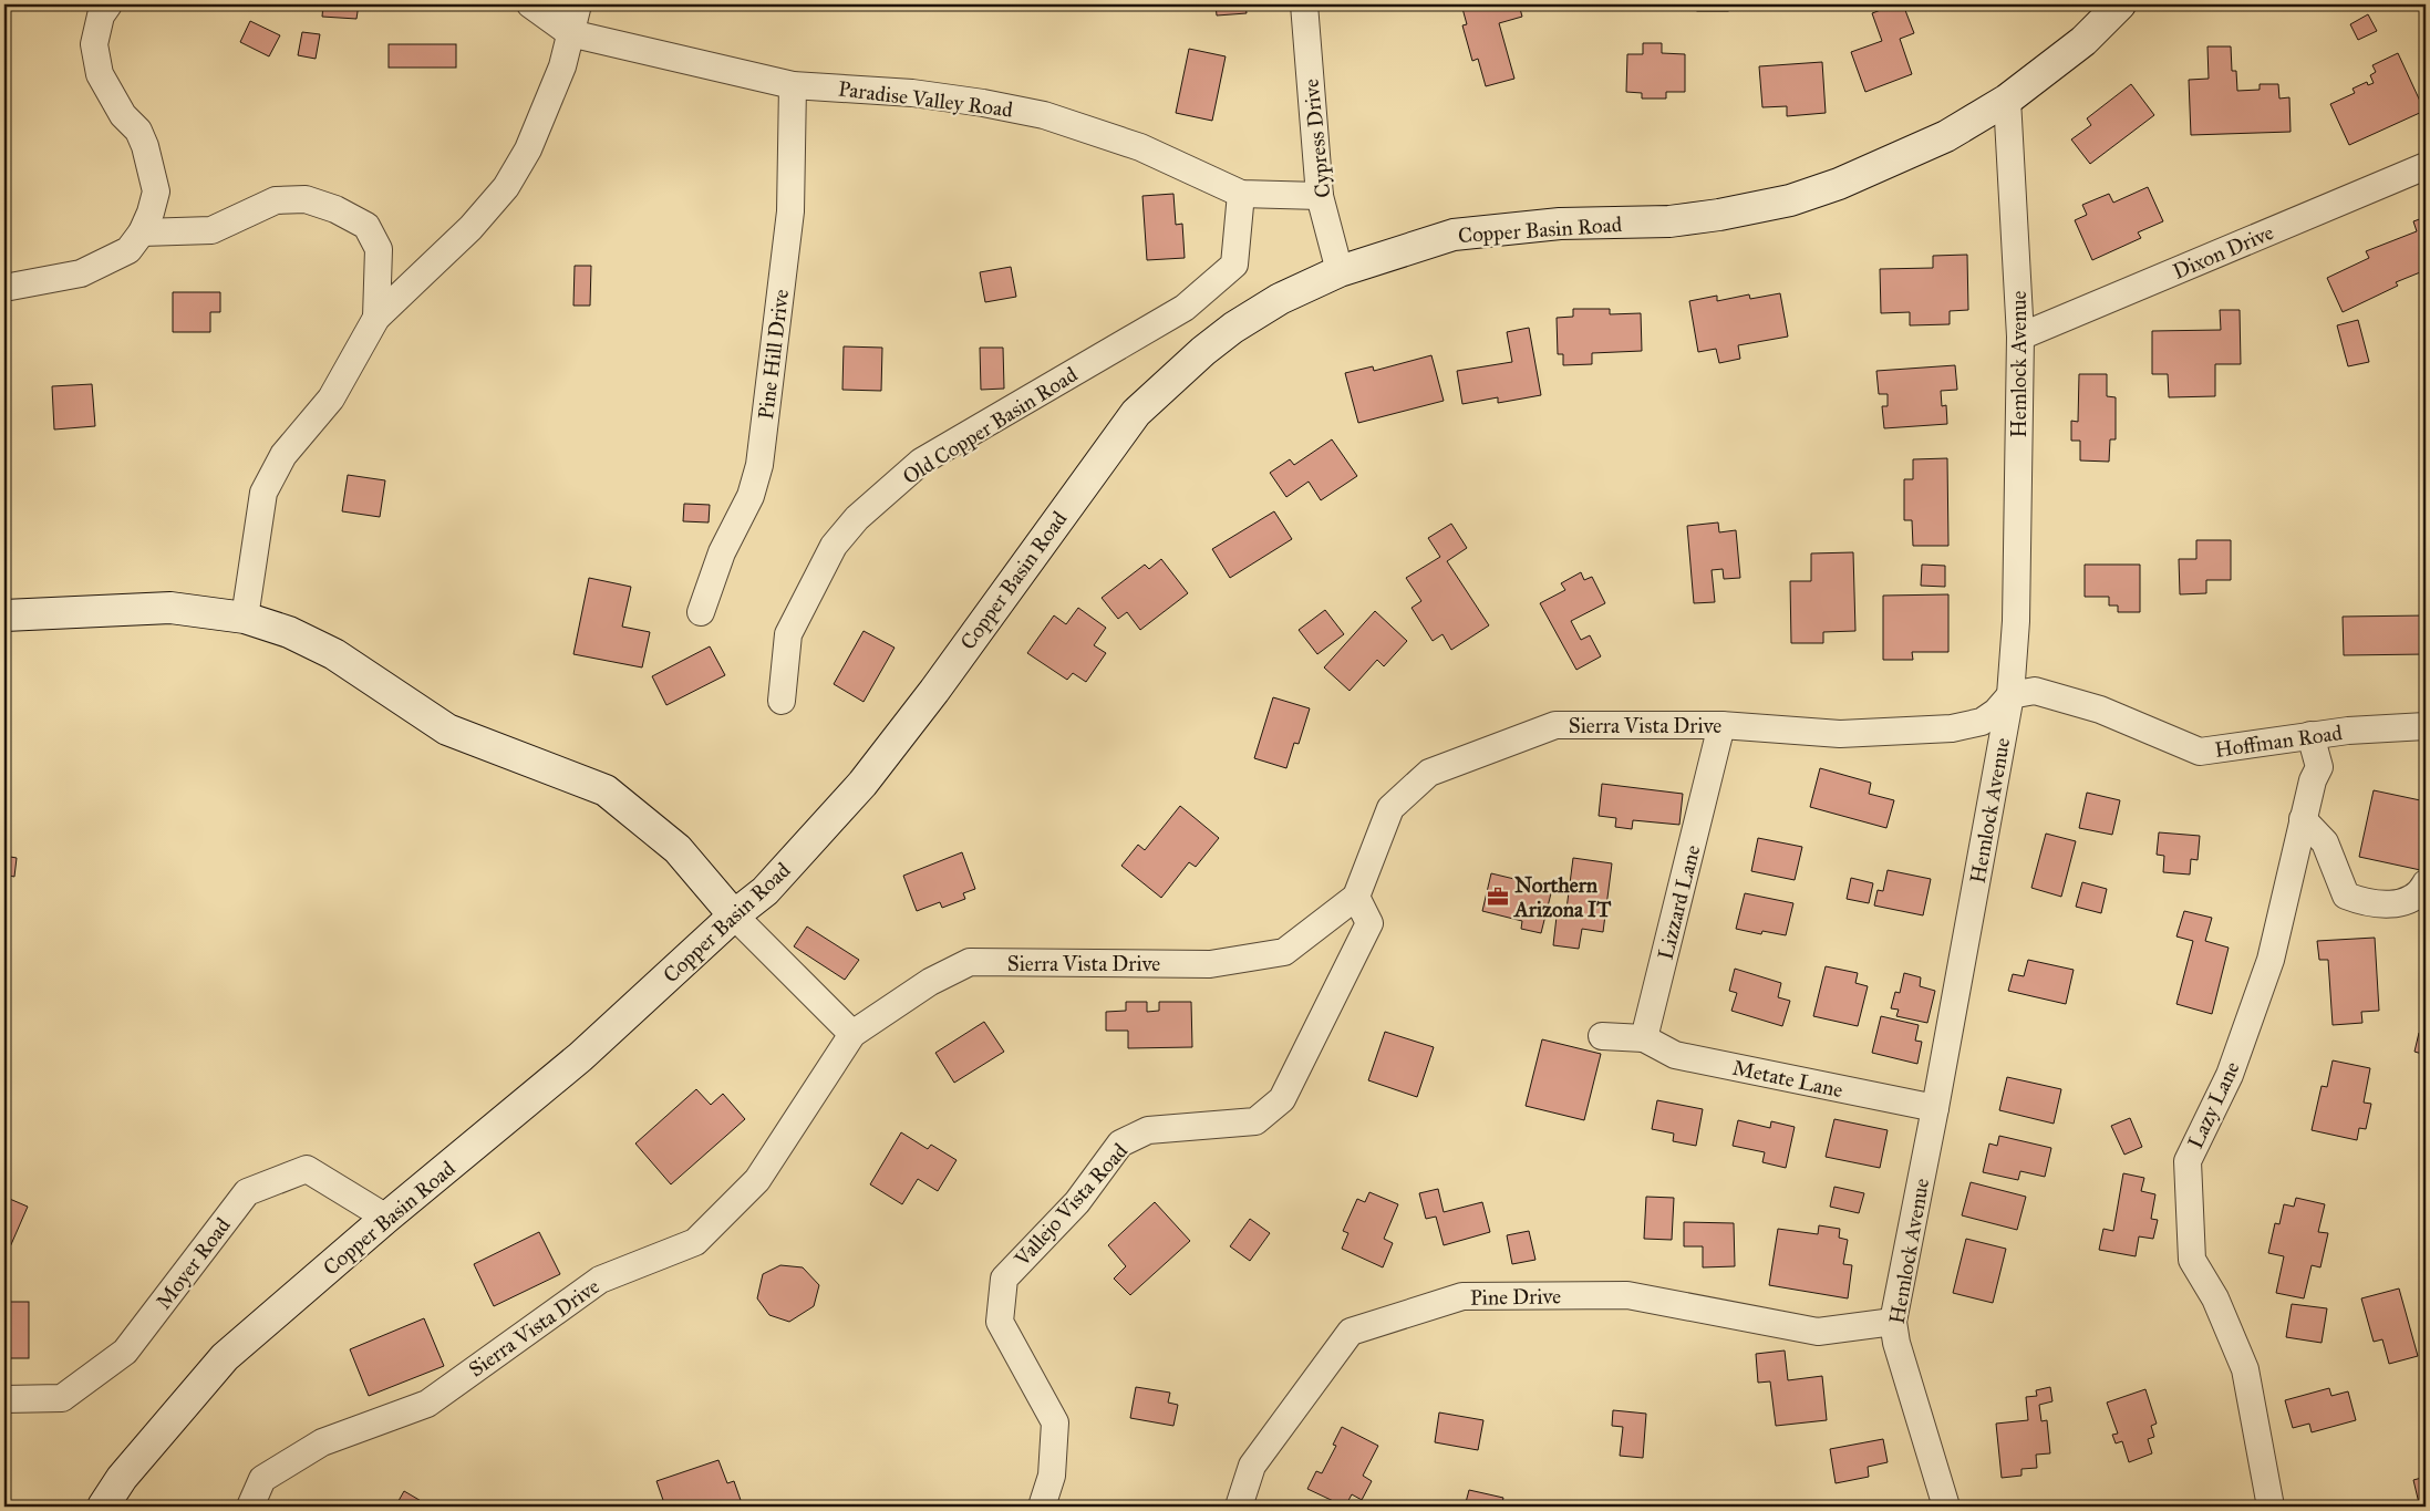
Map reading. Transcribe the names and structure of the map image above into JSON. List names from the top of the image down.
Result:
{
  "streets": {
    "street": [
      "Paradise Valley Road",
      "Cypress Drive",
      "Copper Basin Road",
      "Dixon Drive",
      "Pine Hill Drive",
      "Hemlock Avenue",
      "Old Copper Basin Road",
      "Sierra Vista Drive",
      "Hoffman Road",
      "Lizzard Lane",
      "Metate Lane",
      "Lazy Lane",
      "Vallejo Vista Road",
      "Moyer Road",
      "Pine Drive"
    ]
  },
  "crossings": [
    ["Paradise Valley Road", "Cypress Drive"],
    ["Paradise Valley Road", "Pine Hill Drive"],
    ["Paradise Valley Road", "Old Copper Basin Road"],
    ["Cypress Drive", "Copper Basin Road"],
    ["Copper Basin Road", "Hemlock Avenue"],
    ["Copper Basin Road", "Moyer Road"],
    ["Dixon Drive", "Hemlock Avenue"],
    ["Hemlock Avenue", "Sierra Vista Drive"],
    ["Hemlock Avenue", "Hoffman Road"],
    ["Hemlock Avenue", "Metate Lane"],
    ["Hemlock Avenue", "Pine Drive"],
    ["Sierra Vista Drive", "Hoffman Road"],
    ["Sierra Vista Drive", "Lizzard Lane"],
    ["Sierra Vista Drive", "Vallejo Vista Road"],
    ["Hoffman Road", "Lazy Lane"],
    ["Lizzard Lane", "Metate Lane"]
  ],
  "places": {
    "office": ["Northern Arizona IT"]
  }
}
